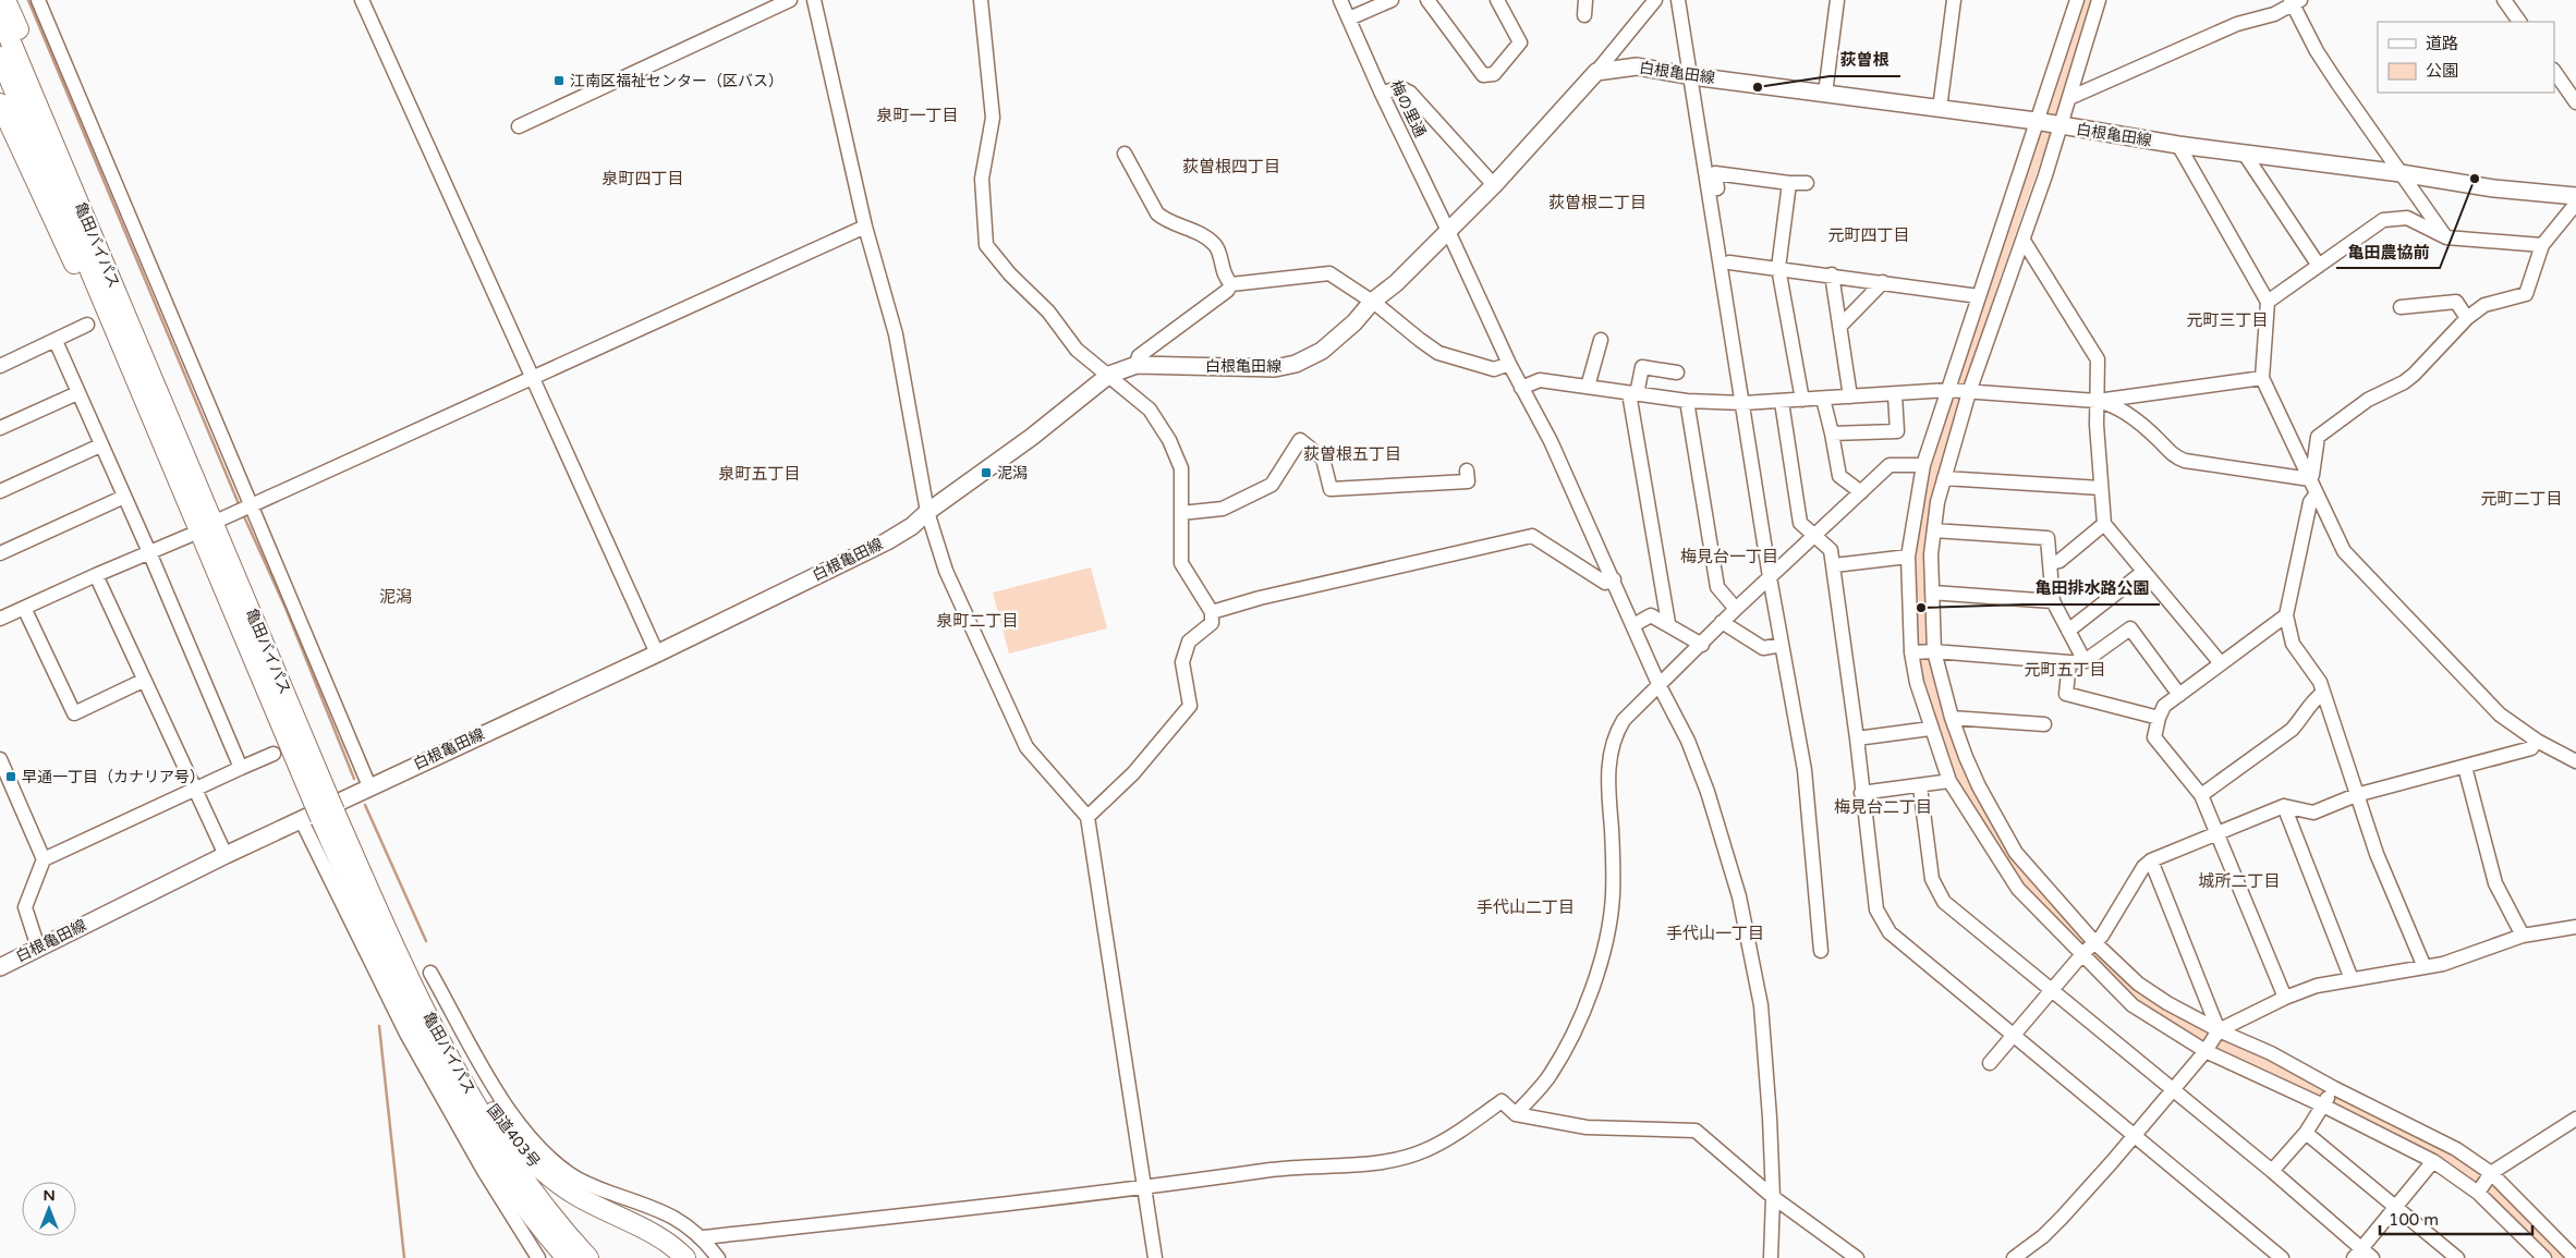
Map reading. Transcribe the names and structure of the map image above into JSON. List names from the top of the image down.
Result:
{
  "streets": {
    "highway": ["亀田バイパス", "国道403号"],
    "main road": ["白根亀田線"],
    "street": ["梅の里通"]
  },
  "crossings": [
    ["白根亀田線", "梅の里通"],
    ["白根亀田線", "亀田バイパス"],
    ["亀田バイパス", "国道403号"]
  ],
  "districts": [
    "泉町一丁目",
    "荻曽根四丁目",
    "泉町四丁目",
    "荻曽根二丁目",
    "元町四丁目",
    "元町三丁目",
    "荻曽根五丁目",
    "泉町五丁目",
    "元町二丁目",
    "梅見台一丁目",
    "泥潟",
    "泉町二丁目",
    "元町五丁目",
    "梅見台二丁目",
    "城所二丁目",
    "手代山二丁目",
    "手代山一丁目"
  ],
  "places": {
    "transit": ["江南区福祉センター（区バス）", "泥潟", "早通一丁目（カナリア号）"],
    "other": ["荻曽根", "亀田農協前", "亀田排水路公園"]
  },
  "legend": ["道路", "公園"],
  "scale_bar": "100 m",
  "north": "top"
}
